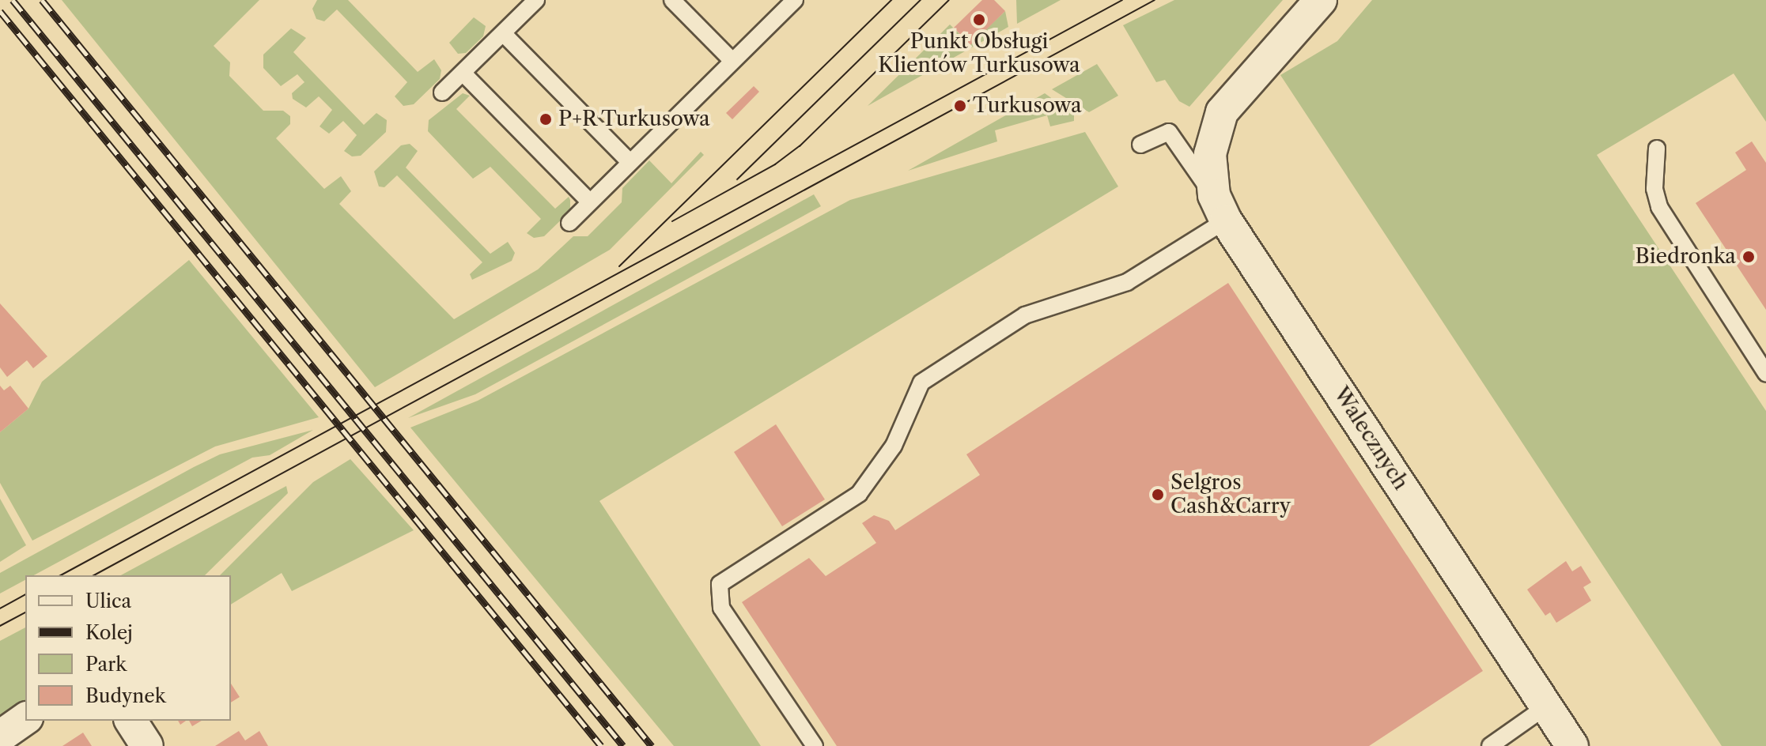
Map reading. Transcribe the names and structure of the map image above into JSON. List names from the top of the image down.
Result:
{
  "streets": {
    "street": ["Walecznych"]
  },
  "places": [
    "Punkt Obsługi Klientów Turkusowa",
    "Turkusowa",
    "P+R Turkusowa",
    "Biedronka",
    "Selgros Cash&Carry"
  ],
  "legend": [
    "Ulica",
    "Kolej",
    "Park",
    "Budynek"
  ]
}
